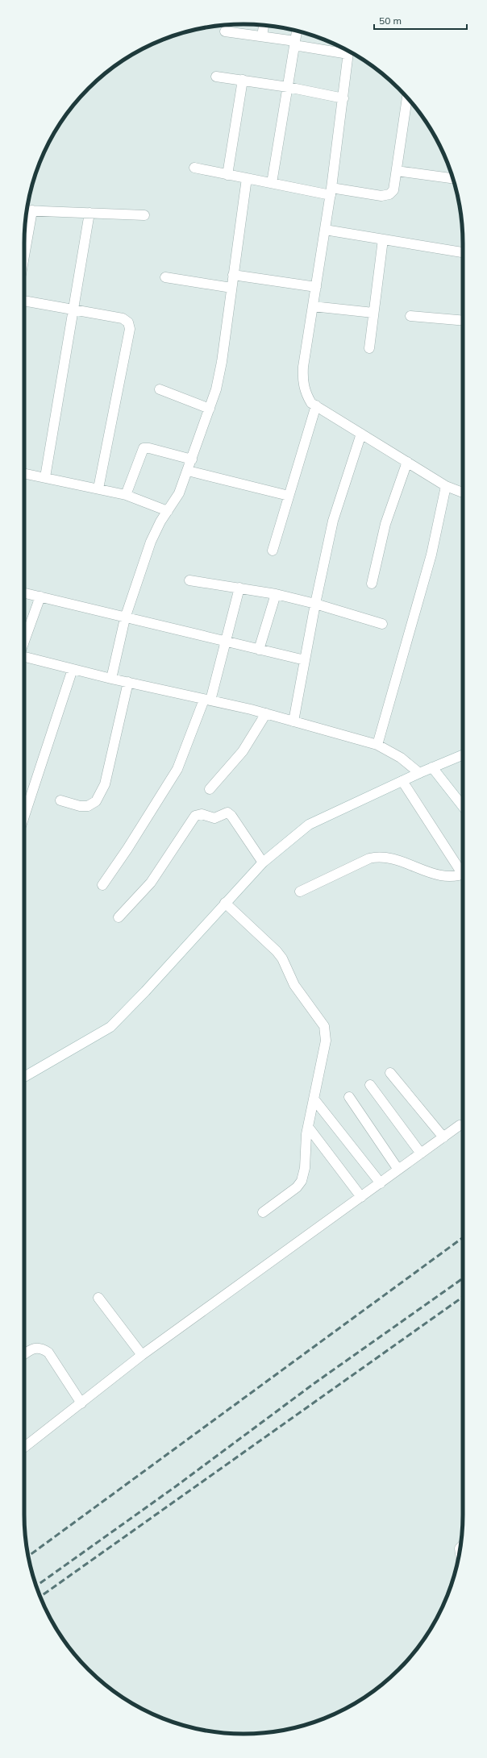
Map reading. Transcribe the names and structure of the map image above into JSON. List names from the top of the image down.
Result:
{
  "scale_bar": "50 m"
}
